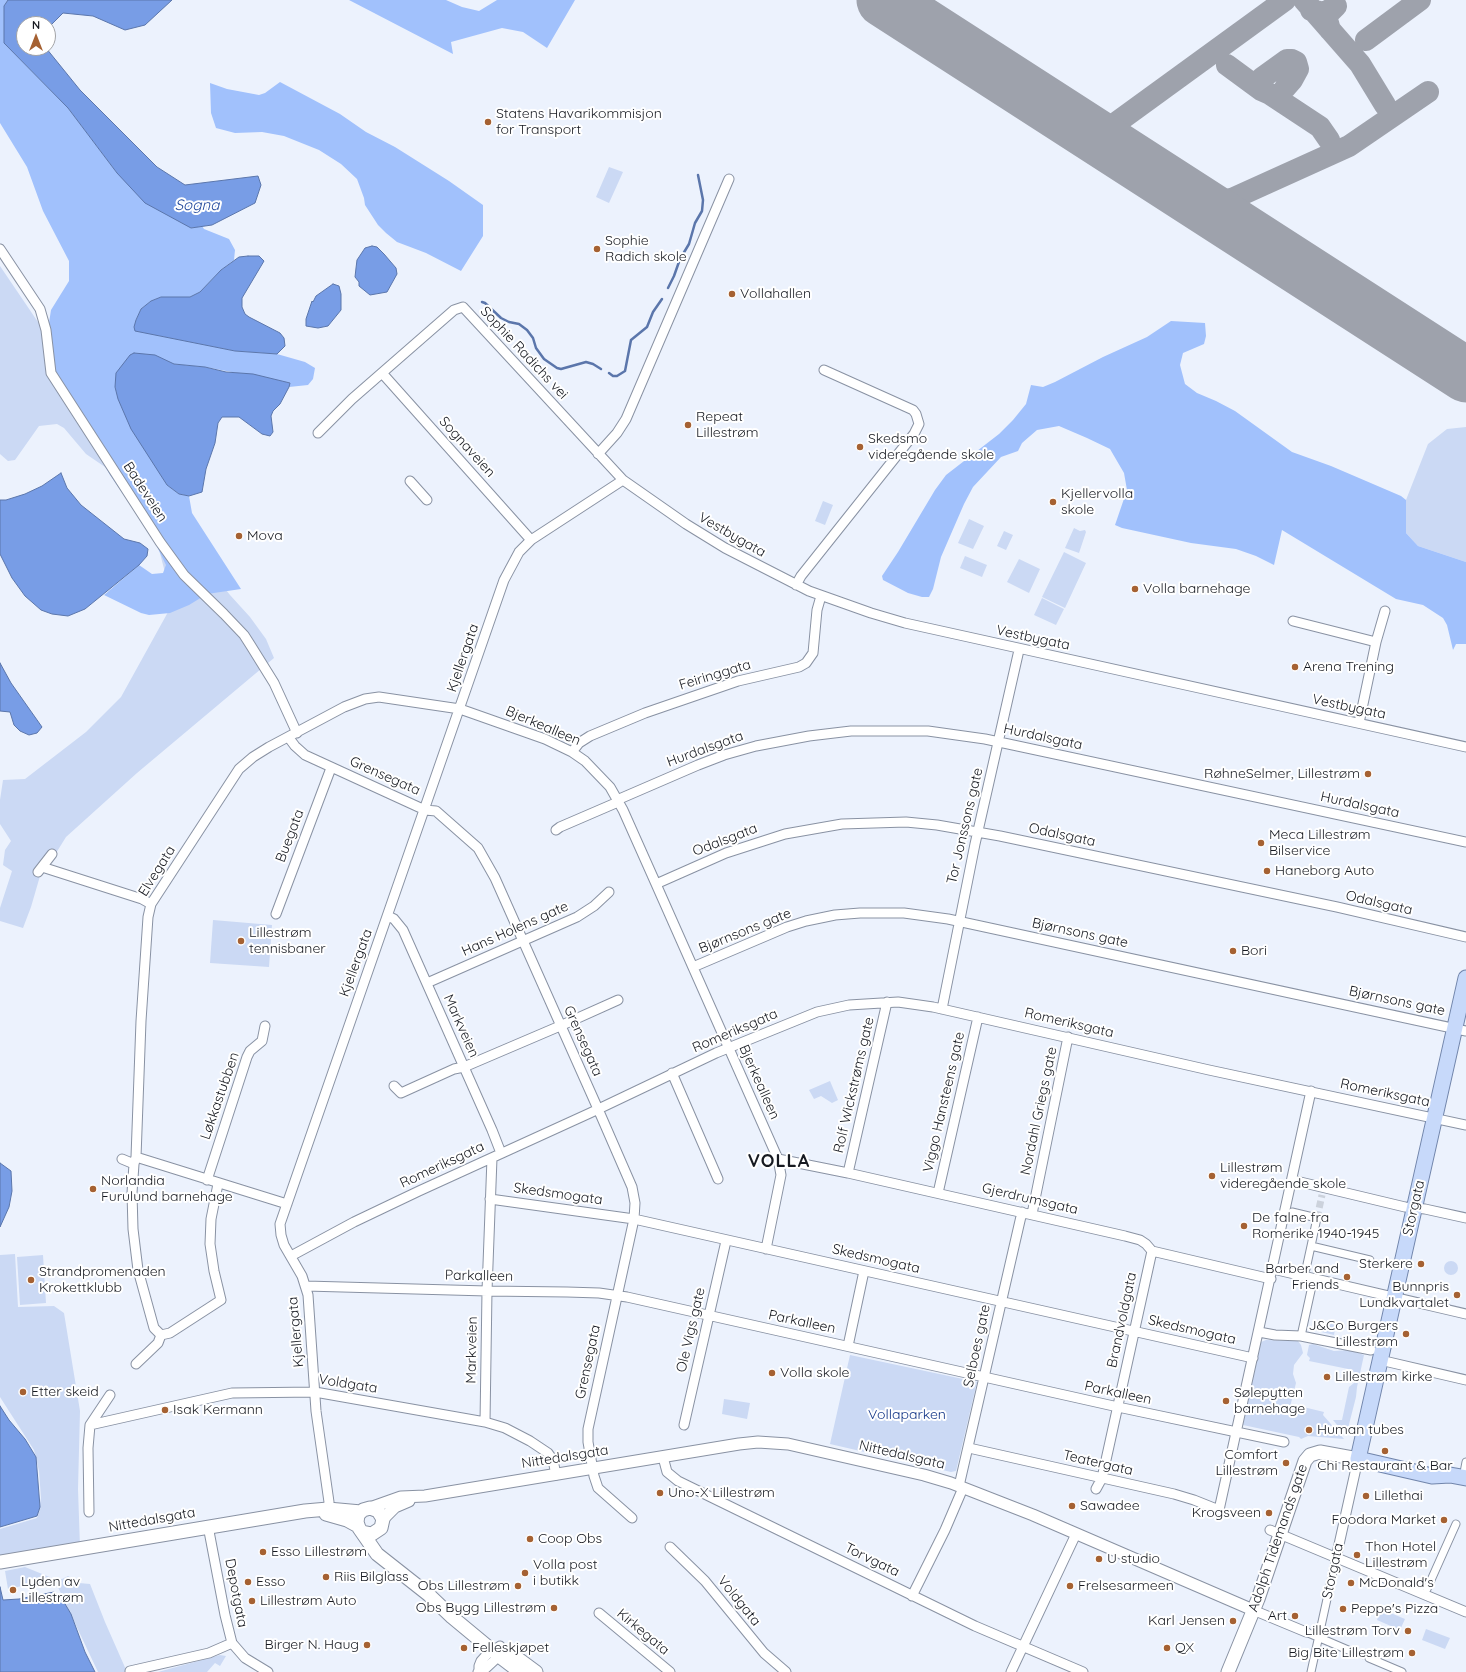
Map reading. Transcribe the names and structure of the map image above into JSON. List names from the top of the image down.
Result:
{
  "streets": {
    "main road": ["Storgata", "Nittedalsgata", "Adolph Tidemands gate"],
    "street": [
      "Sophie Radichs vei",
      "Sognaveien",
      "Badeveien",
      "Vestbygata",
      "Kjellergata",
      "Feiringgata",
      "Bjerkealleen",
      "Hurdalsgata",
      "Grensegata",
      "Tor Jonssons gate",
      "Odalsgata",
      "Buegata",
      "Elvegata",
      "Hans Holens gate",
      "Bjørnsons gate",
      "Romeriksgata",
      "Markveien",
      "Rolf Wickstrøms gate",
      "Løkkastubben",
      "Viggo Hansteens gate",
      "Nordahl Griegs gate",
      "Skedsmogata",
      "Gjerdrumsgata",
      "Parkalleen",
      "Brandvoldgata",
      "Ole Vigs gate",
      "Selboes gate",
      "Voldgata",
      "Teatergata",
      "Torvgata",
      "Depotgata",
      "Kirkegata"
    ]
  },
  "crossings": [
    ["Sophie Radichs vei", "Sognaveien"],
    ["Sophie Radichs vei", "Vestbygata"],
    ["Sophie Radichs vei", "Kjellergata"],
    ["Sognaveien", "Kjellergata"],
    ["Badeveien", "Grensegata"],
    ["Badeveien", "Elvegata"],
    ["Vestbygata", "Kjellergata"],
    ["Vestbygata", "Feiringgata"],
    ["Vestbygata", "Tor Jonssons gate"],
    ["Kjellergata", "Bjerkealleen"],
    ["Kjellergata", "Grensegata"],
    ["Kjellergata", "Elvegata"],
    ["Kjellergata", "Romeriksgata"],
    ["Kjellergata", "Markveien"],
    ["Kjellergata", "Parkalleen"],
    ["Kjellergata", "Voldgata"],
    ["Kjellergata", "Nittedalsgata"],
    ["Feiringgata", "Bjerkealleen"],
    ["Bjerkealleen", "Hurdalsgata"],
    ["Bjerkealleen", "Odalsgata"],
    ["Bjerkealleen", "Elvegata"],
    ["Bjerkealleen", "Bjørnsons gate"],
    ["Bjerkealleen", "Romeriksgata"],
    ["Bjerkealleen", "Skedsmogata"],
    ["Bjerkealleen", "Gjerdrumsgata"],
    ["Hurdalsgata", "Tor Jonssons gate"],
    ["Grensegata", "Buegata"],
    ["Grensegata", "Elvegata"],
    ["Grensegata", "Hans Holens gate"],
    ["Grensegata", "Romeriksgata"],
    ["Grensegata", "Skedsmogata"],
    ["Grensegata", "Parkalleen"],
    ["Grensegata", "Nittedalsgata"],
    ["Tor Jonssons gate", "Odalsgata"],
    ["Tor Jonssons gate", "Bjørnsons gate"],
    ["Tor Jonssons gate", "Romeriksgata"],
    ["Hans Holens gate", "Markveien"],
    ["Bjørnsons gate", "Storgata"],
    ["Romeriksgata", "Markveien"],
    ["Romeriksgata", "Rolf Wickstrøms gate"],
    ["Romeriksgata", "Viggo Hansteens gate"],
    ["Romeriksgata", "Nordahl Griegs gate"],
    ["Romeriksgata", "Storgata"],
    ["Markveien", "Skedsmogata"],
    ["Markveien", "Parkalleen"],
    ["Markveien", "Voldgata"],
    ["Rolf Wickstrøms gate", "Gjerdrumsgata"],
    ["Viggo Hansteens gate", "Gjerdrumsgata"],
    ["Nordahl Griegs gate", "Gjerdrumsgata"],
    ["Skedsmogata", "Brandvoldgata"],
    ["Skedsmogata", "Ole Vigs gate"],
    ["Skedsmogata", "Selboes gate"],
    ["Gjerdrumsgata", "Brandvoldgata"],
    ["Gjerdrumsgata", "Selboes gate"],
    ["Storgata", "Nittedalsgata"],
    ["Storgata", "Adolph Tidemands gate"],
    ["Parkalleen", "Brandvoldgata"],
    ["Parkalleen", "Ole Vigs gate"],
    ["Parkalleen", "Selboes gate"],
    ["Parkalleen", "Teatergata"],
    ["Brandvoldgata", "Teatergata"],
    ["Selboes gate", "Nittedalsgata"],
    ["Selboes gate", "Teatergata"],
    ["Selboes gate", "Torvgata"],
    ["Voldgata", "Nittedalsgata"],
    ["Nittedalsgata", "Adolph Tidemands gate"],
    ["Nittedalsgata", "Torvgata"],
    ["Nittedalsgata", "Depotgata"]
  ],
  "districts": ["VOLLA"],
  "water": ["Sogna"],
  "parks": ["Vollaparken"],
  "places": [
    "Statens Havarikommisjon for Transport",
    "Sophie Radich skole",
    "Vollahallen",
    "Repeat Lillestrøm",
    "Skedsmo videregående skole",
    "Kjellervolla skole",
    "Mova",
    "Volla barnehage",
    "Arena Trening",
    "RøhneSelmer, Lillestrøm",
    "Meca Lillestrøm Bilservice",
    "Haneborg Auto",
    "Lillestrøm tennisbaner",
    "Bori",
    "Lillestrøm videregående skole",
    "Norlandia Furulund barnehage",
    "De falne fra Romerike 1940-1945",
    "Sterkere",
    "Barber and Friends",
    "Strandpromenaden Krokettklubb",
    "Bunnpris Lundkvartalet",
    "J&Co Burgers Lillestrøm",
    "Volla skole",
    "Lillestrøm kirke",
    "Etter skeid",
    "Sølepytten barnehage",
    "Isak Kermann",
    "Human tubes",
    "Chi Restaurant & Bar",
    "Comfort Lillestrøm",
    "Uno-X Lillestrøm",
    "Lillethai",
    "Sawadee",
    "Krogsveen",
    "Foodora Market",
    "Coop Obs",
    "Esso Lillestrøm",
    "Thon Hotel Lillestrøm",
    "U studio",
    "Volla post i butikk",
    "Riis Bilglass",
    "Esso",
    "McDonald's",
    "Obs Lillestrøm",
    "Frelsesarmeen",
    "Lyden av Lillestrøm",
    "Lillestrøm Auto",
    "Obs Bygg Lillestrøm",
    "Peppe's Pizza",
    "Art",
    "Karl Jensen",
    "Lillestrøm Torv",
    "Birger N. Haug",
    "Felleskjøpet",
    "QX",
    "Big Bite Lillestrøm"
  ],
  "north": "top"
}
